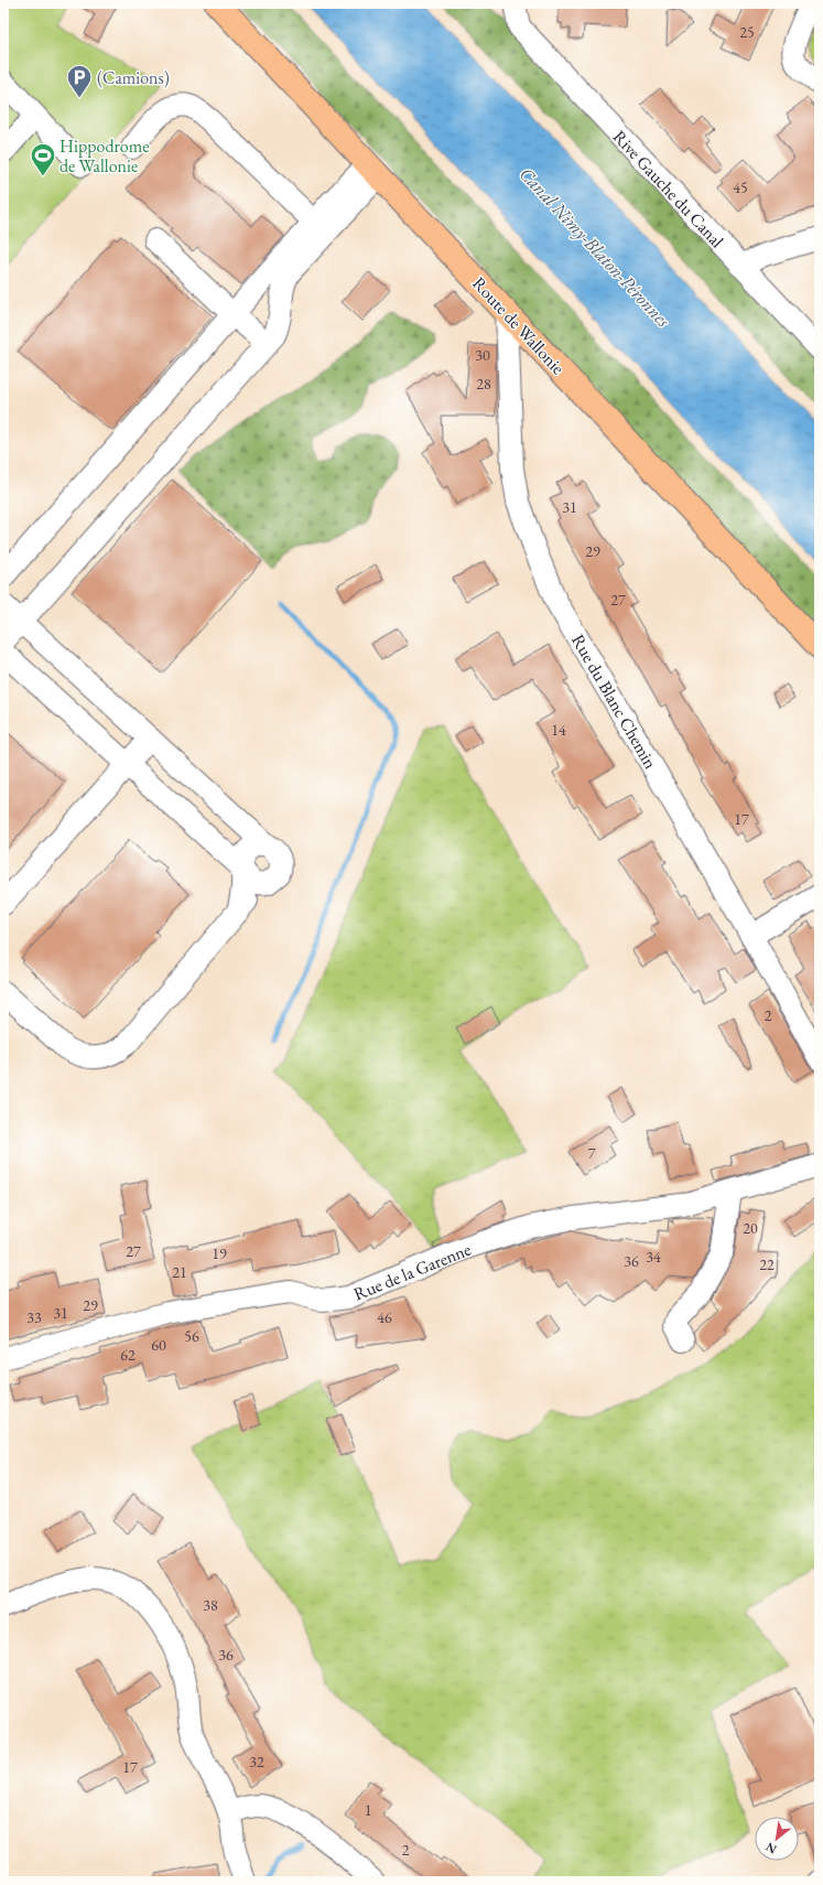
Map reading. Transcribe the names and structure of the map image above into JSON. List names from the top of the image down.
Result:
{
  "streets": {
    "main road": ["Route de Wallonie"],
    "street": ["Rive Gauche du Canal", "Rue du Blanc Chemin", "Rue de la Garenne"]
  },
  "crossings": [
    ["Route de Wallonie", "Rue du Blanc Chemin"]
  ],
  "water": ["Canal Nimy-Blaton-Péronnes"],
  "places": {
    "parking": ["(Camions)"],
    "sports": ["Hippodrome de Wallonie"]
  },
  "house_numbers": [
    "25",
    "45",
    "30",
    "28",
    "31",
    "29",
    "27",
    "14",
    "17",
    "2",
    "7",
    "20",
    "27",
    "19",
    "34",
    "36",
    "22",
    "21",
    "29",
    "31",
    "33",
    "46",
    "56",
    "60",
    "62",
    "38",
    "36",
    "32",
    "17",
    "1",
    "2"
  ],
  "north": "bottom left"
}
